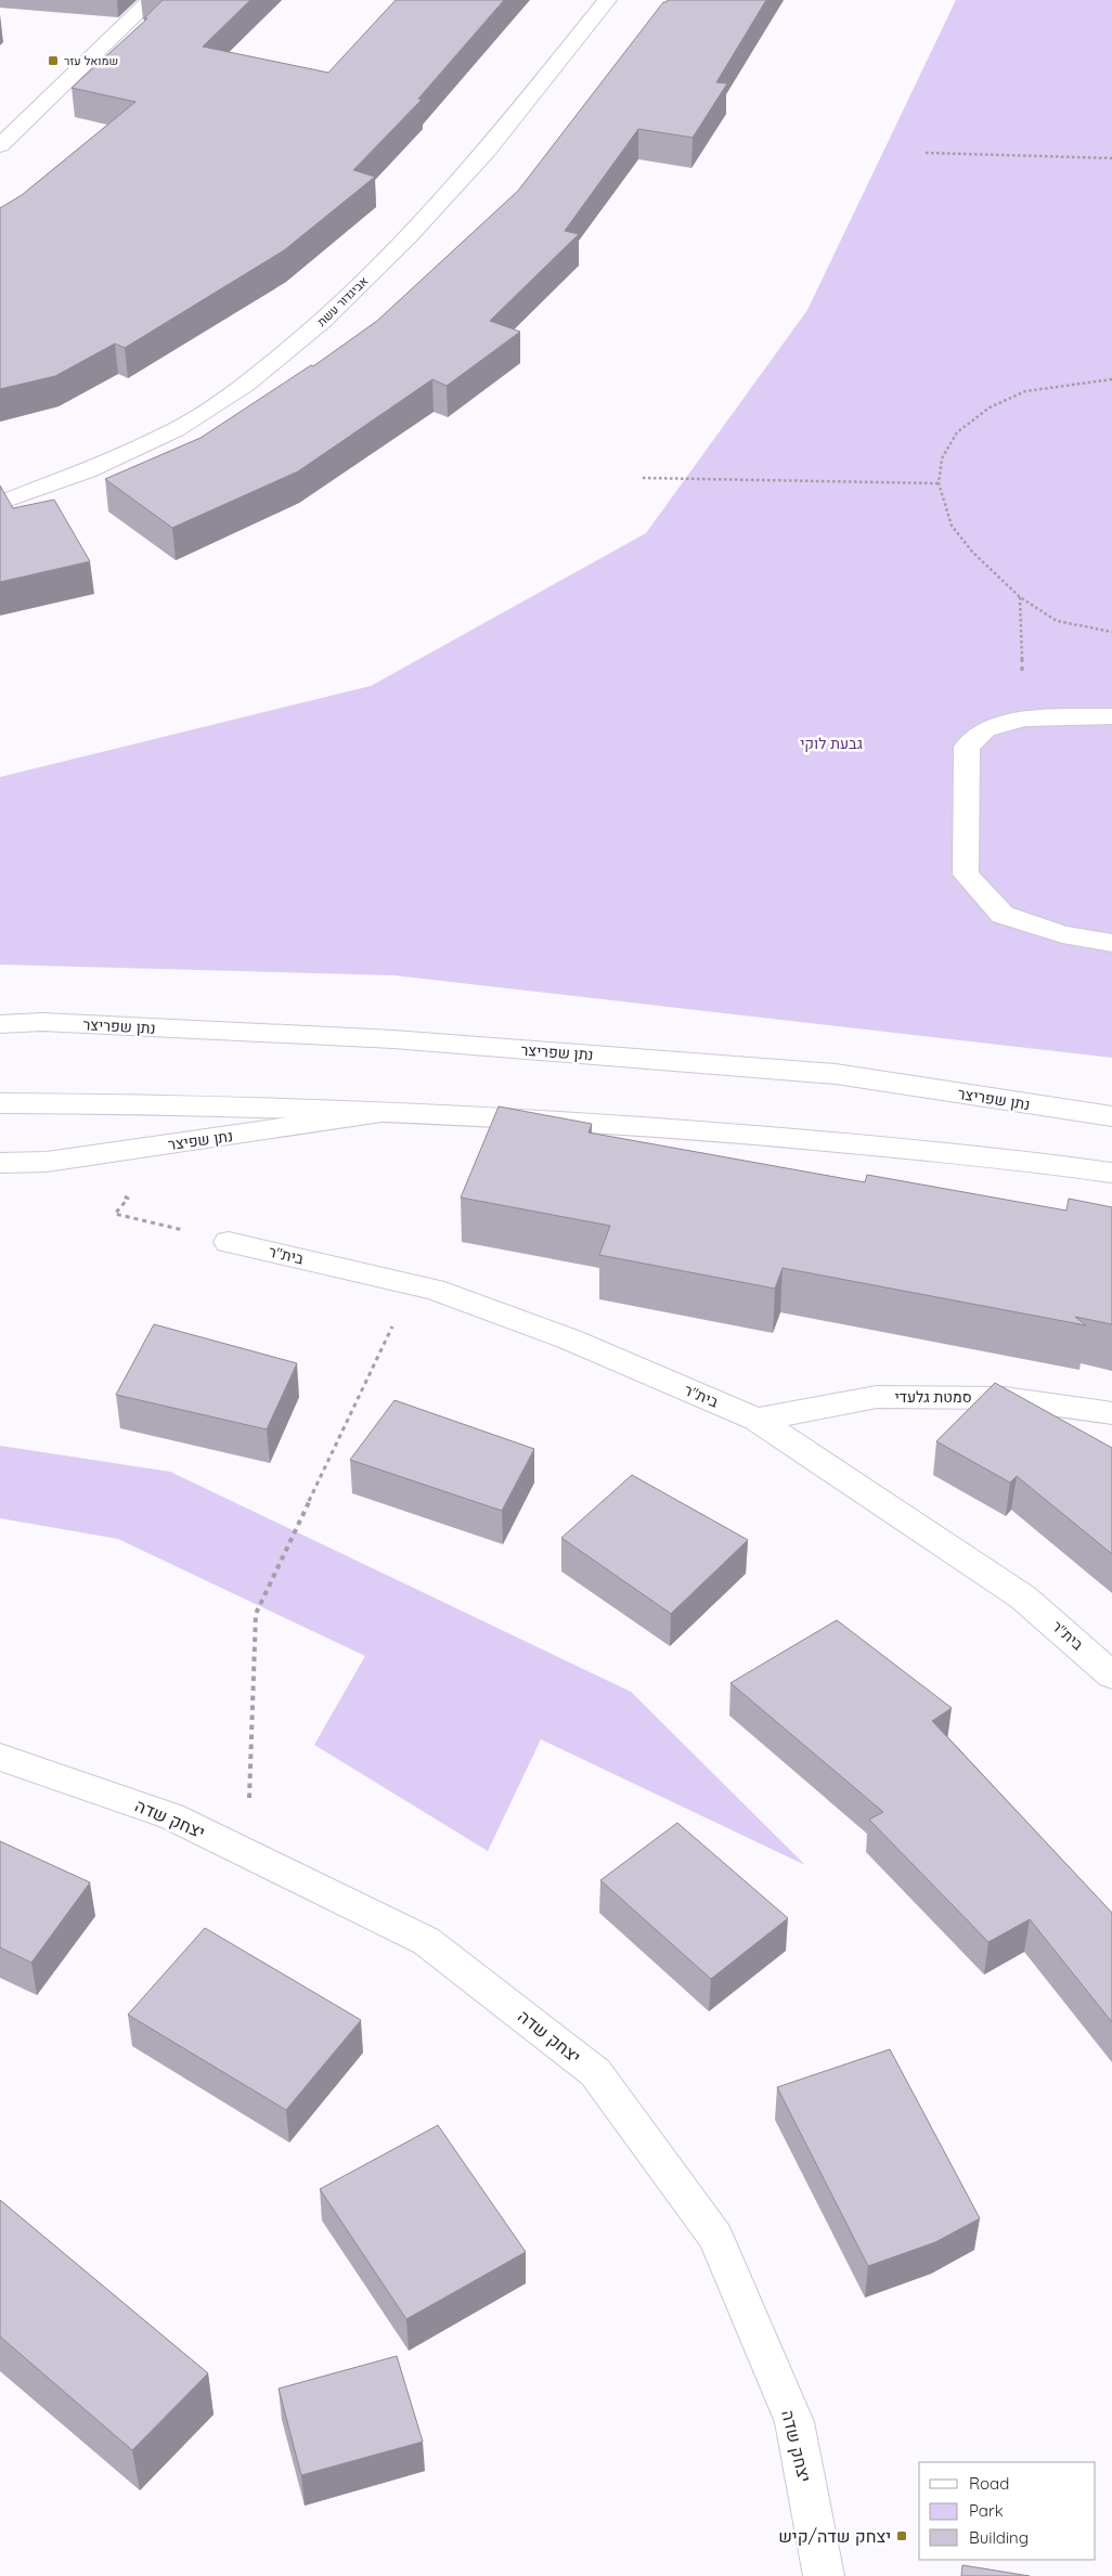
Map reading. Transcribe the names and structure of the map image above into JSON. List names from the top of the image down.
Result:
{
  "streets": {
    "street": [
      "אביגדור עשת",
      "נתן שפריצר",
      "נתן שפיצר",
      "בית\"ר",
      "סמטת גלעדי",
      "יצחק שדה"
    ]
  },
  "crossings": [
    ["בית\"ר", "סמטת גלעדי"]
  ],
  "parks": ["גבעת לוקי"],
  "places": {
    "transit": ["שמואל עזר", "יצחק שדה/קיש"]
  },
  "legend": ["Road", "Park", "Building"]
}
